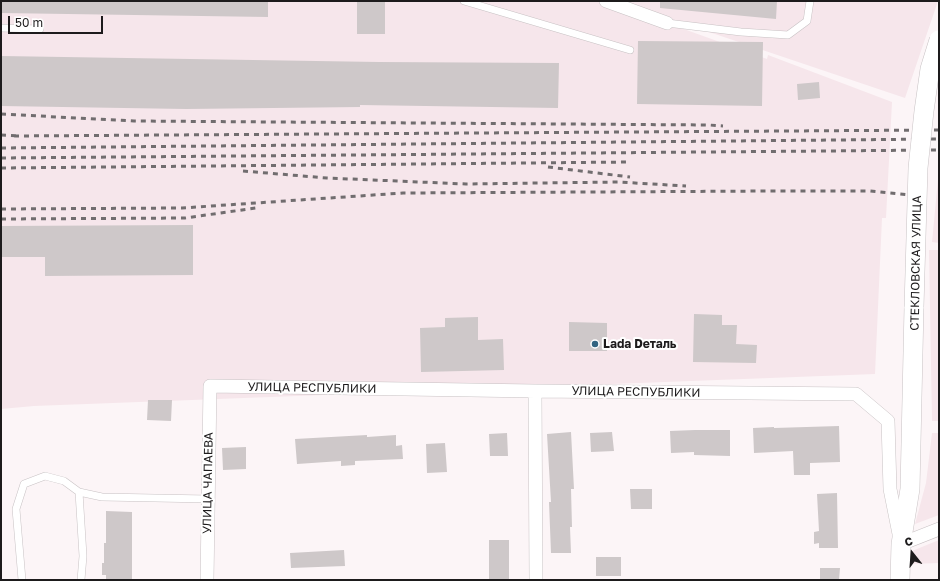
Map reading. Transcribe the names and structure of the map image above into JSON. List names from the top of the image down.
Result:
{
  "streets": {
    "street": ["СТЕКЛОВСКАЯ УЛИЦА", "УЛИЦА РЕСПУБЛИКИ", "УЛИЦА ЧАПАЕВА"]
  },
  "crossings": [
    ["СТЕКЛОВСКАЯ УЛИЦА", "УЛИЦА РЕСПУБЛИКИ"],
    ["УЛИЦА РЕСПУБЛИКИ", "УЛИЦА ЧАПАЕВА"]
  ],
  "places": ["Lada Dеталь"],
  "scale_bar": "50 m",
  "north": "top"
}
